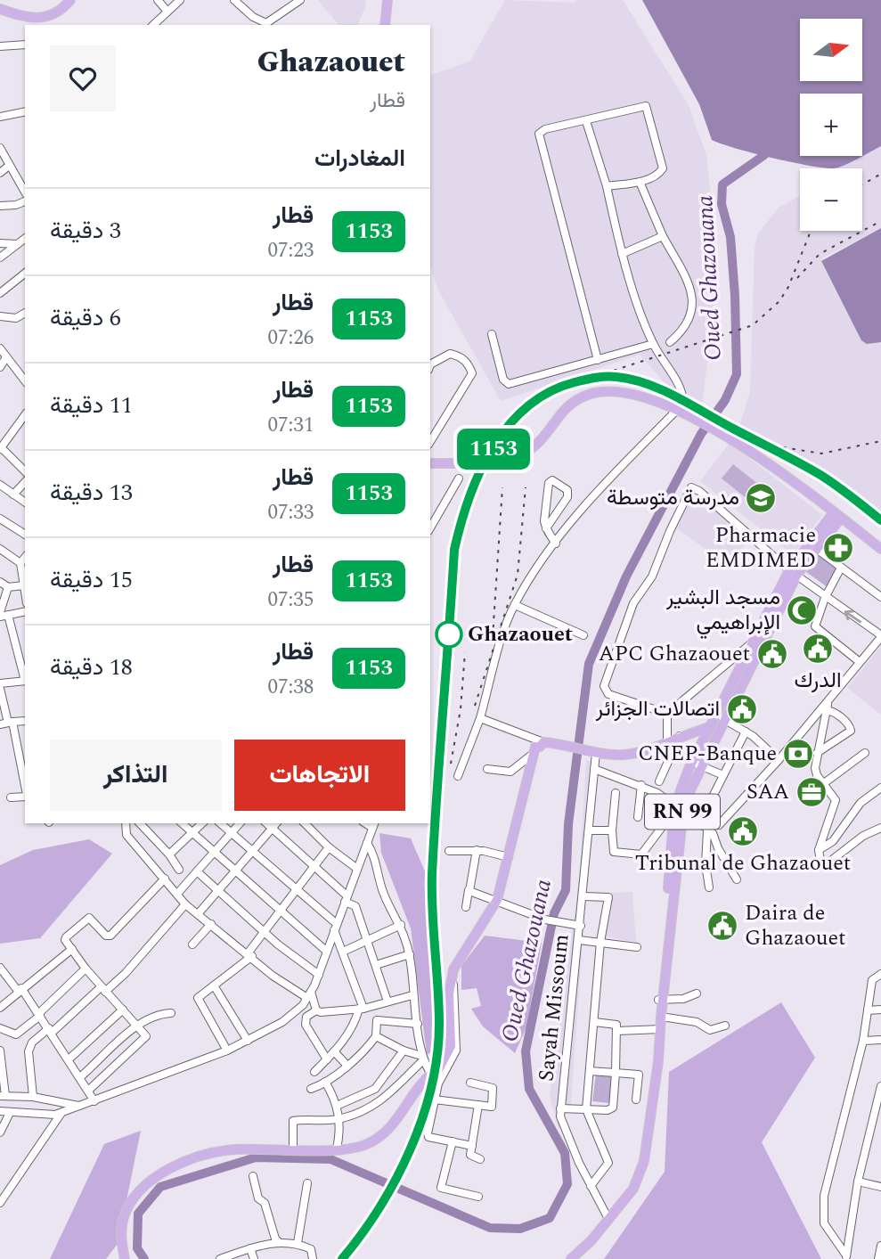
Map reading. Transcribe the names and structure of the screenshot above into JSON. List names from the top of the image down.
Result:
{
  "streets": {
    "main road": ["RN 99"],
    "street": ["Sayah Missoum"]
  },
  "crossings": [
    ["RN 99", "Sayah Missoum"]
  ],
  "water": ["Oued Ghazouana"],
  "places": {
    "school or university": ["مدرسة متوسطة"],
    "pharmacy": ["Pharmacie EMDIMED"],
    "mosque": ["مسجد البشير الإبراهيمي"],
    "other": ["Ghazaouet"],
    "public building": [
      "الدرك",
      "APC Ghazaouet",
      "اتصالات الجزائر",
      "Tribunal de Ghazaouet",
      "Daira de Ghazaouet"
    ],
    "bank": ["CNEP-Banque"],
    "office": ["SAA"]
  },
  "north": "right",
  "page": {
    "on_map": "1153",
    "map_buttons": ["+", "−"],
    "heading": [
      ["Ghazaouet", "قطار"],
      "المغادرات"
    ],
    "list": [
      {
        "mark": "1153",
        "name": "قطار",
        "note": "07:23",
        "value": "3 دقيقة"
      },
      {
        "mark": "1153",
        "name": "قطار",
        "note": "07:26",
        "value": "6 دقيقة"
      },
      {
        "mark": "1153",
        "name": "قطار",
        "note": "07:31",
        "value": "11 دقيقة"
      },
      {
        "mark": "1153",
        "name": "قطار",
        "note": "07:33",
        "value": "13 دقيقة"
      },
      {
        "mark": "1153",
        "name": "قطار",
        "note": "07:35",
        "value": "15 دقيقة"
      },
      {
        "mark": "1153",
        "name": "قطار",
        "note": "07:38",
        "value": "18 دقيقة"
      }
    ],
    "buttons": ["الاتجاهات", "التذاكر"]
  }
}
